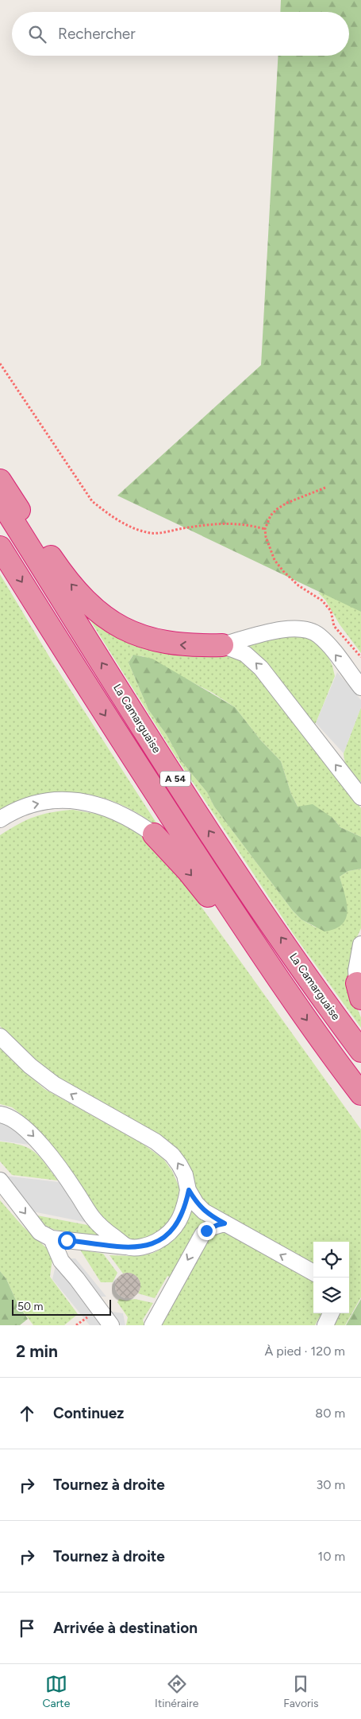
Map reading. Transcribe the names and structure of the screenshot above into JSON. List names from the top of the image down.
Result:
{
  "streets": {
    "highway": ["La Camarguaise", "A 54"]
  },
  "scale_bar": "50 m",
  "page": {
    "search": "Rechercher",
    "scale": "50 m",
    "heading": ["2 min", "À pied · 120 m"],
    "list": [
      ["Continuez", "80 m"],
      ["Tournez à droite", "30 m"],
      ["Tournez à droite", "10 m"],
      "Arrivée à destination"
    ],
    "nav": ["Carte", "Itinéraire", "Favoris"]
  }
}
